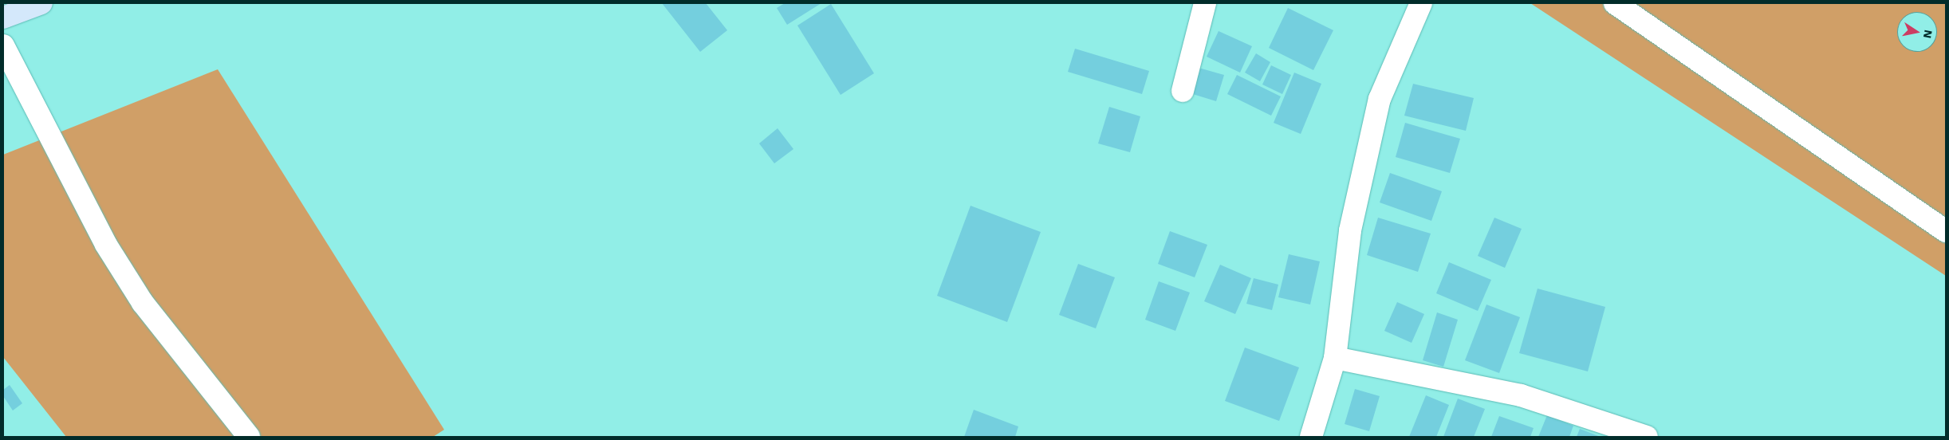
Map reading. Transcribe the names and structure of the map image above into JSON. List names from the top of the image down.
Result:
{
  "north": "right"
}
